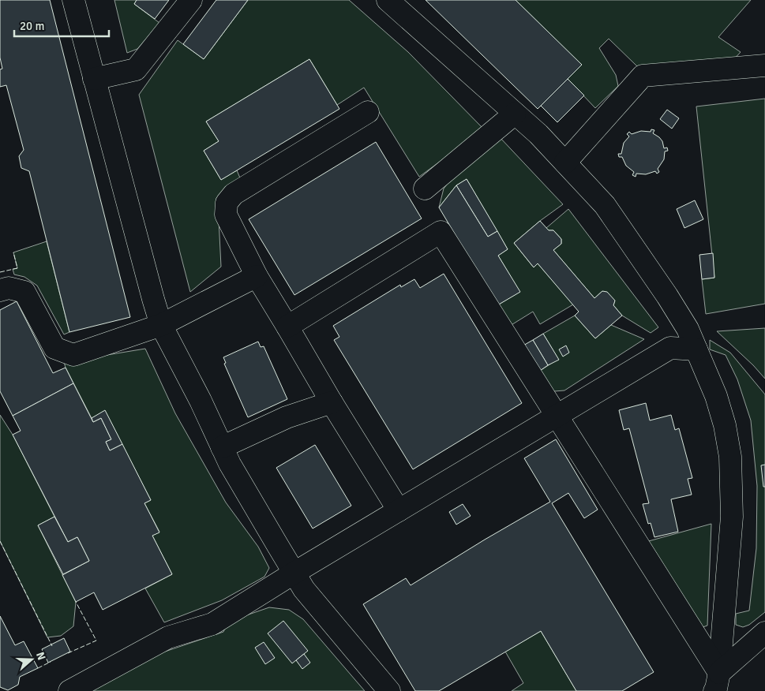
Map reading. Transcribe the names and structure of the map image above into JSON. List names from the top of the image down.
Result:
{
  "scale_bar": "20 m",
  "north": "right"
}
